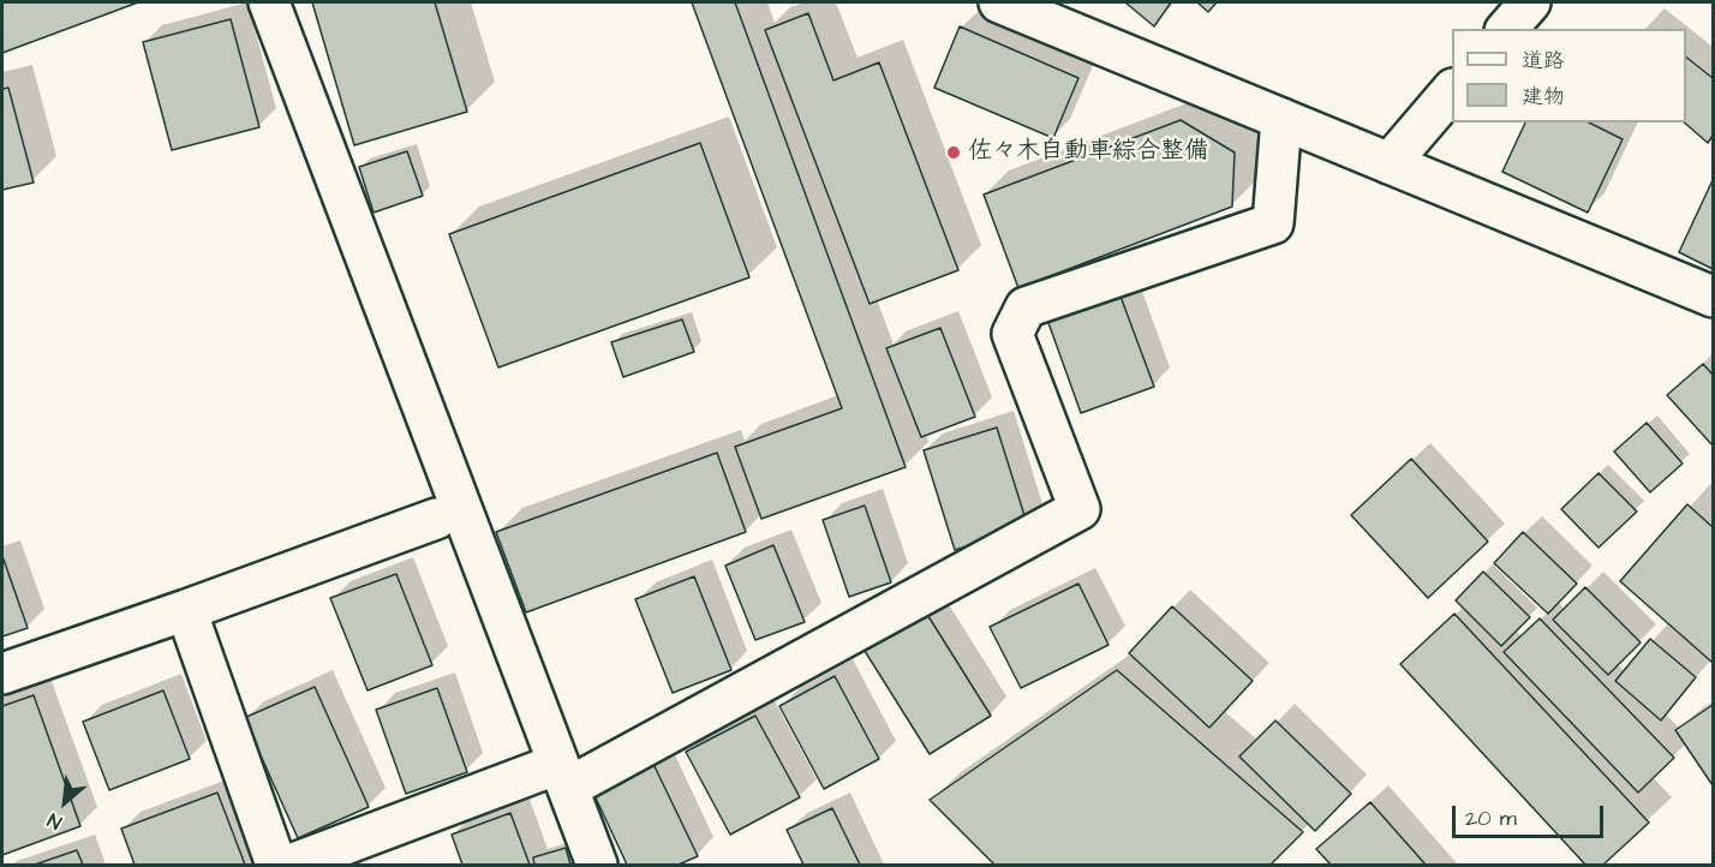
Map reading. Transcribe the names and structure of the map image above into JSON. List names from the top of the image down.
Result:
{
  "places": ["佐々木自動車綜合整備"],
  "legend": ["道路", "建物"],
  "scale_bar": "20 m",
  "north": "bottom left"
}
